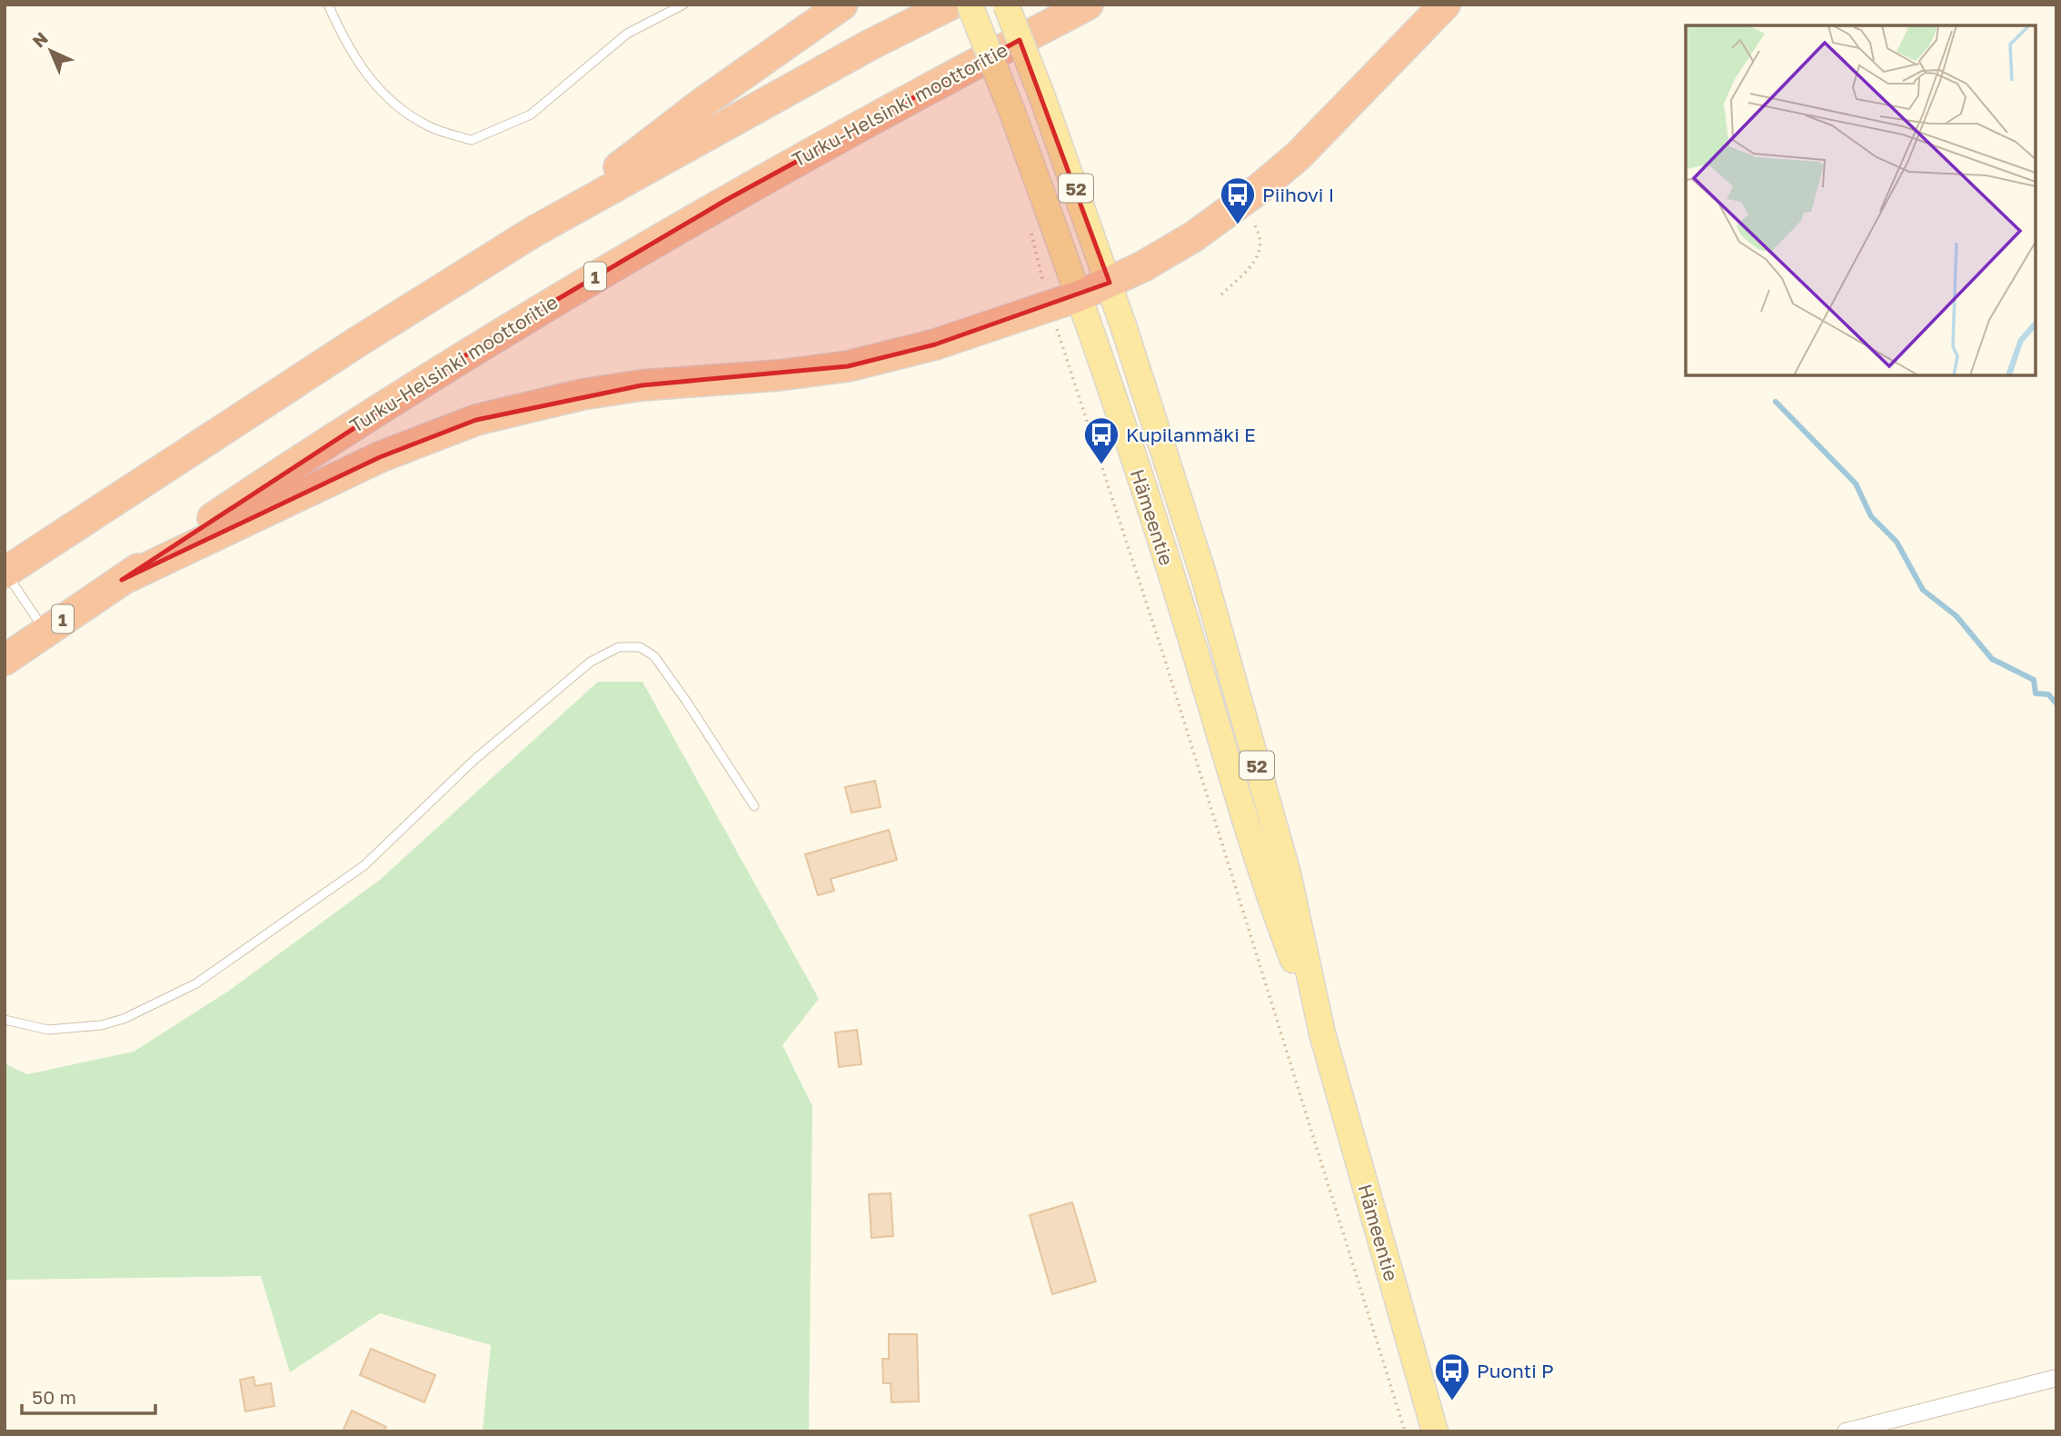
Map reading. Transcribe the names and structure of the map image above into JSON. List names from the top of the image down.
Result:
{
  "streets": {
    "highway": ["Turku-Helsinki moottoritie", "1"],
    "main road": ["52", "Hämeentie"]
  },
  "places": {
    "bus stop": ["Piihovi I", "Kupilanmäki E", "Puonti P"]
  },
  "scale_bar": "50 m",
  "north": "top left"
}
